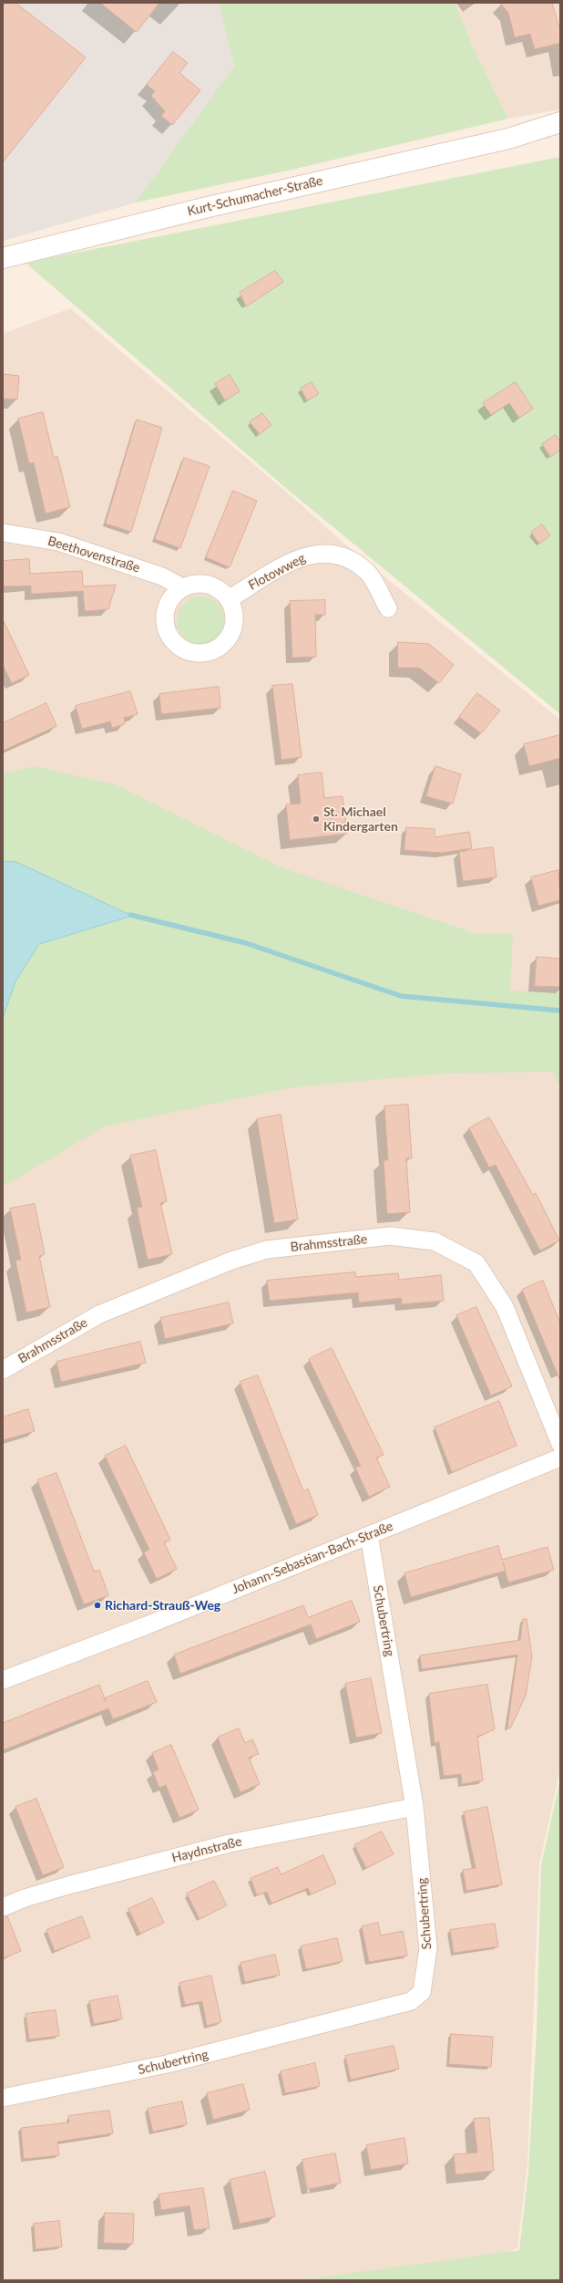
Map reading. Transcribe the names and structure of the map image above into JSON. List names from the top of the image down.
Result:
{
  "streets": {
    "street": [
      "Kurt-Schumacher-Straße",
      "Beethovenstraße",
      "Flotowweg",
      "Brahmsstraße",
      "Johann-Sebastian-Bach-Straße",
      "Schubertring",
      "Haydnstraße"
    ]
  },
  "crossings": [
    ["Beethovenstraße", "Flotowweg"],
    ["Johann-Sebastian-Bach-Straße", "Schubertring"],
    ["Schubertring", "Haydnstraße"]
  ],
  "places": ["St. Michael Kindergarten", "Richard-Strauß-Weg"]
}
